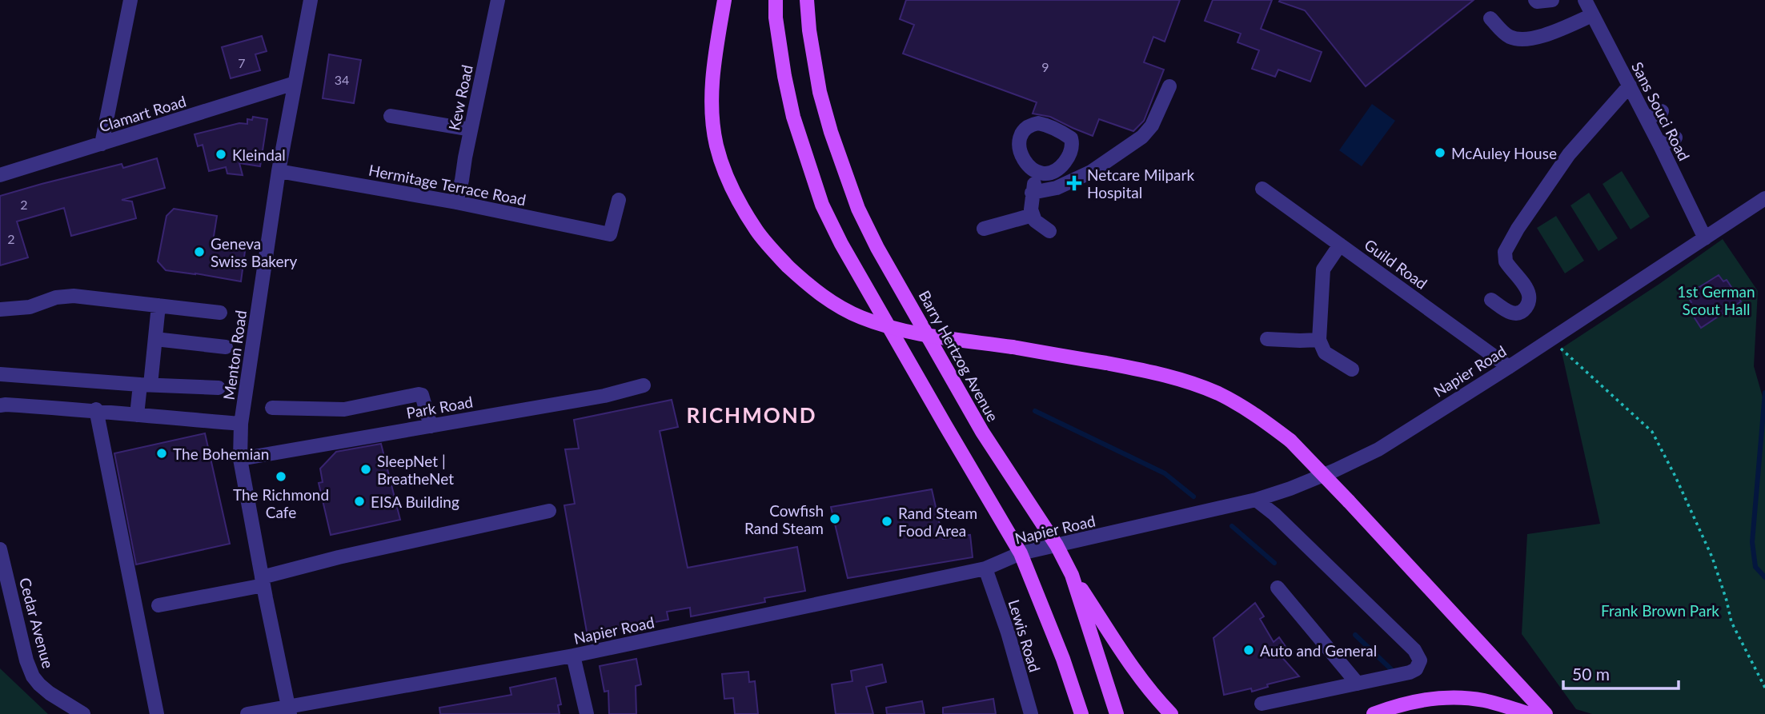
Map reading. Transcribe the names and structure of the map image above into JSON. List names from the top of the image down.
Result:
{
  "streets": {
    "main road": ["Barry Hertzog Avenue"],
    "street": [
      "Kew Road",
      "Sans Souci Road",
      "Clamart Road",
      "Hermitage Terrace Road",
      "Guild Road",
      "Menton Road",
      "Napier Road",
      "Park Road",
      "Cedar Avenue",
      "Lewis Road"
    ]
  },
  "crossings": [
    ["Kew Road", "Hermitage Terrace Road"],
    ["Sans Souci Road", "Napier Road"],
    ["Clamart Road", "Menton Road"],
    ["Hermitage Terrace Road", "Menton Road"],
    ["Guild Road", "Napier Road"],
    ["Menton Road", "Napier Road"],
    ["Menton Road", "Park Road"],
    ["Barry Hertzog Avenue", "Napier Road"],
    ["Napier Road", "Lewis Road"]
  ],
  "districts": ["RICHMOND"],
  "parks": ["1st German Scout Hall", "Frank Brown Park"],
  "places": {
    "other": [
      "McAuley House",
      "Kleindal",
      "Geneva Swiss Bakery",
      "The Bohemian",
      "SleepNet | BreatheNet",
      "The Richmond Cafe",
      "EISA Building",
      "Cowfish Rand Steam",
      "Rand Steam Food Area",
      "Auto and General"
    ],
    "health": ["Netcare Milpark Hospital"]
  },
  "house_numbers": [
    "7",
    "9",
    "34",
    "2",
    "2"
  ],
  "scale_bar": "50 m"
}
